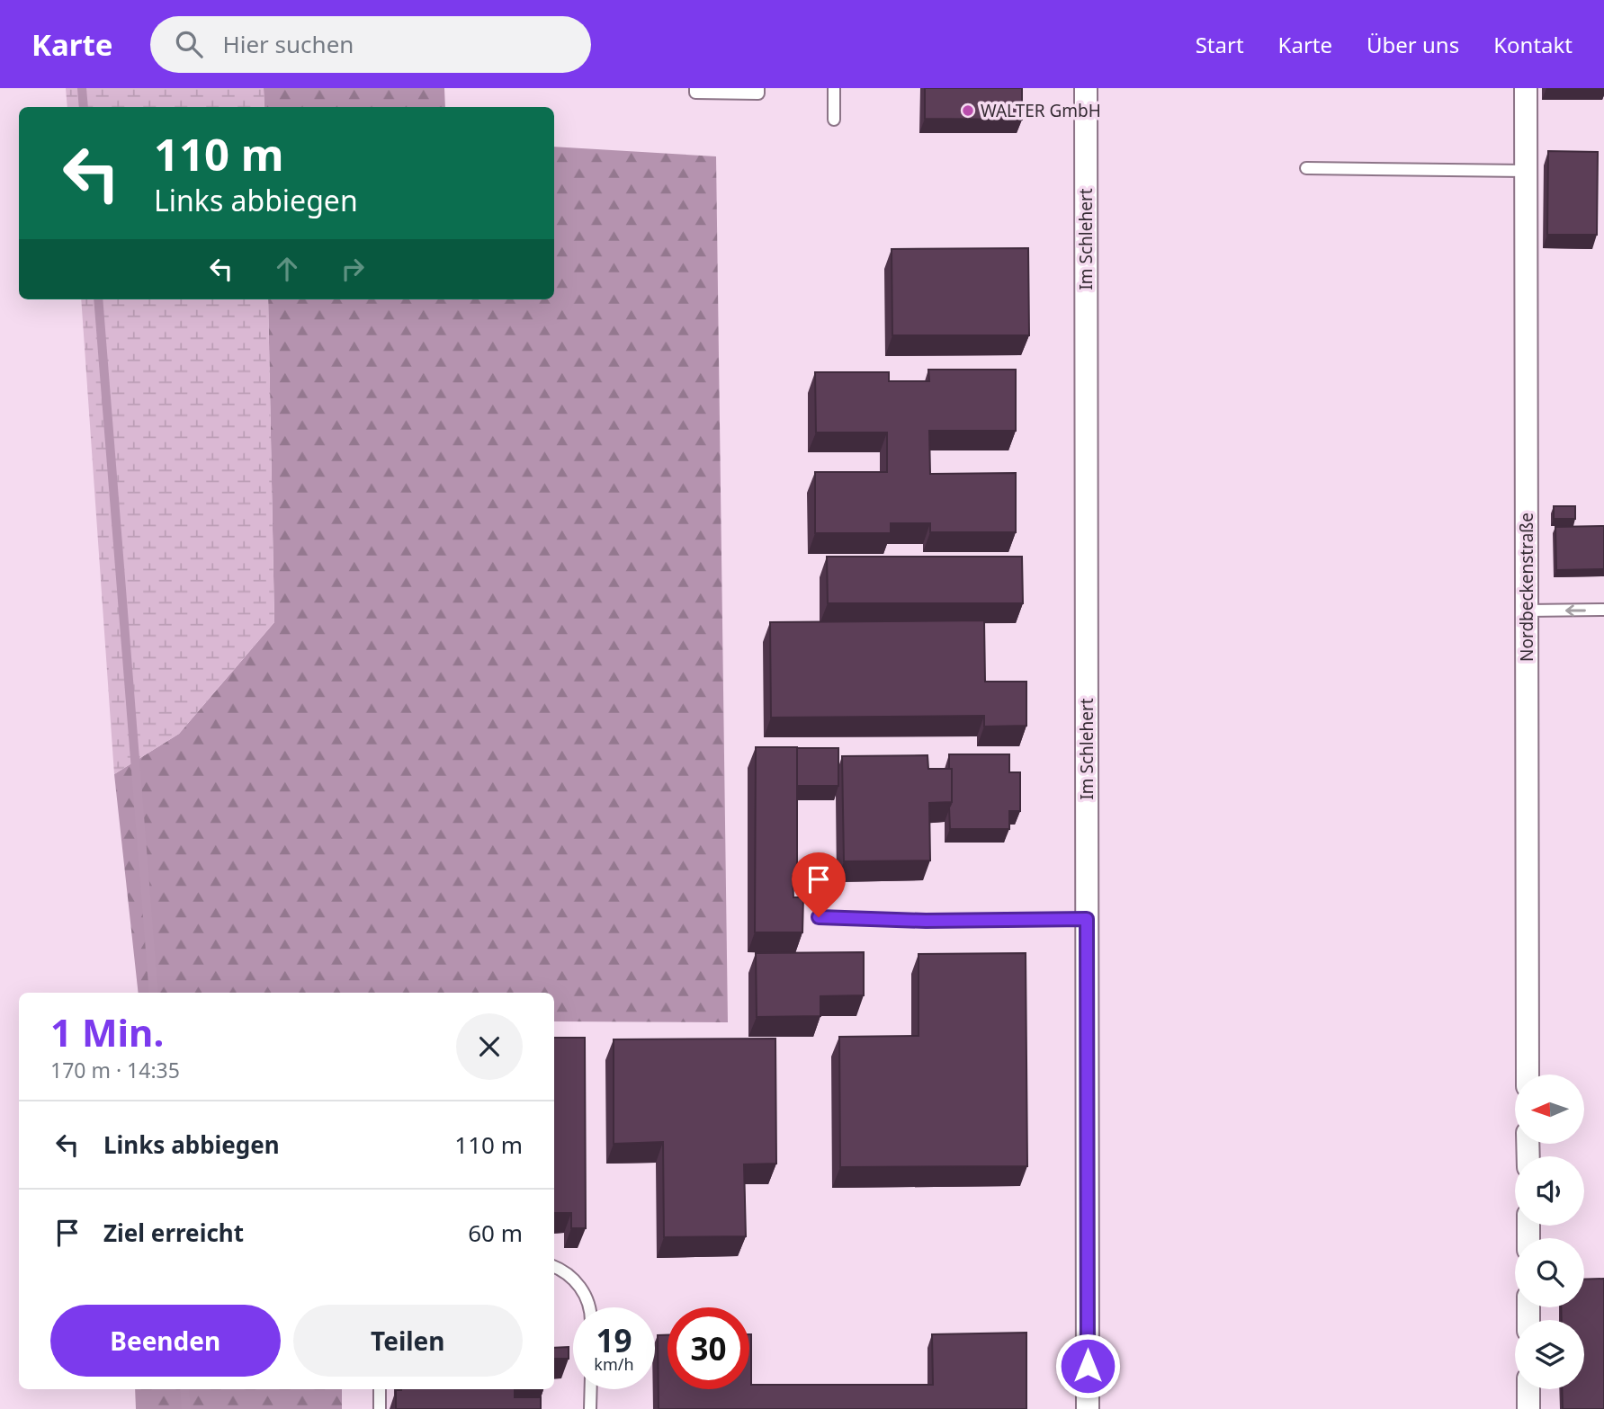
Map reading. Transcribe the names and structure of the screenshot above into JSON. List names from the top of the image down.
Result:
{
  "streets": {
    "street": ["Im Schlehert", "Nordbeckenstraße"]
  },
  "places": ["WALTER GmbH"],
  "north": "left",
  "page": {
    "header": "Karte",
    "search": "Hier suchen",
    "nav": [
      "Start",
      "Karte",
      "Über uns",
      "Kontakt"
    ],
    "turn": ["110 m", "Links abbiegen"],
    "heading": ["1 Min.", "170 m · 14:35"],
    "list": [
      {
        "name": "Links abbiegen",
        "value": "110 m"
      },
      {
        "name": "Ziel erreicht",
        "value": "60 m"
      }
    ],
    "buttons": ["Beenden", "Teilen"],
    "speed": "19 km/h",
    "limit": "30"
  }
}
